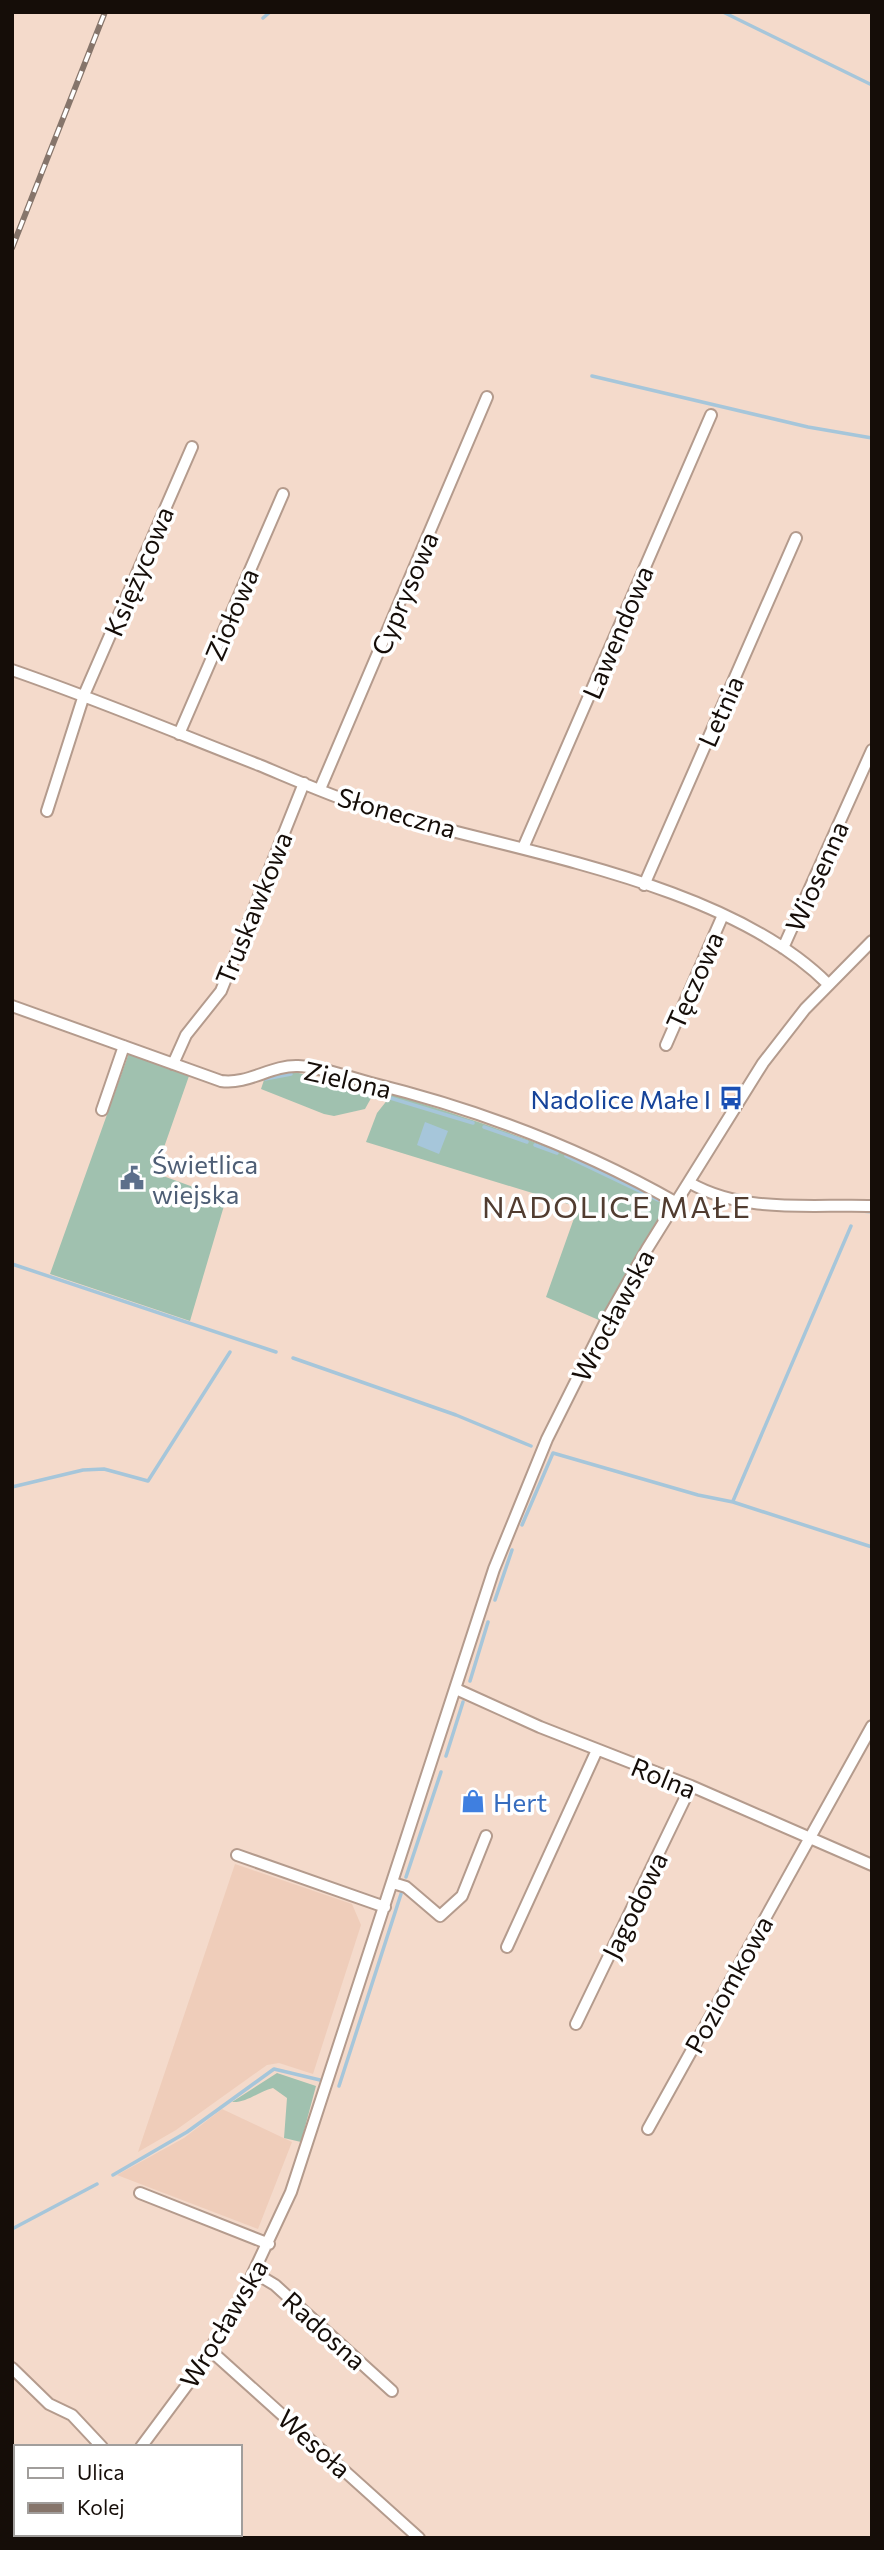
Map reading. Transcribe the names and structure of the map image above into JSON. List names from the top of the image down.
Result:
{
  "streets": {
    "street": [
      "Księżycowa",
      "Cyprysowa",
      "Ziołowa",
      "Lawendowa",
      "Letnia",
      "Słoneczna",
      "Wiosenna",
      "Truskawkowa",
      "Tęczowa",
      "Zielona",
      "Wrocławska",
      "Rolna",
      "Jagodowa",
      "Poziomkowa",
      "Radosna",
      "Wesoła"
    ]
  },
  "crossings": [
    ["Księżycowa", "Słoneczna"],
    ["Cyprysowa", "Słoneczna"],
    ["Ziołowa", "Słoneczna"],
    ["Lawendowa", "Słoneczna"],
    ["Letnia", "Słoneczna"],
    ["Słoneczna", "Wiosenna"],
    ["Słoneczna", "Truskawkowa"],
    ["Słoneczna", "Tęczowa"],
    ["Wiosenna", "Wrocławska"],
    ["Truskawkowa", "Zielona"],
    ["Zielona", "Wrocławska"],
    ["Wrocławska", "Rolna"],
    ["Wrocławska", "Radosna"],
    ["Wrocławska", "Wesoła"],
    ["Rolna", "Jagodowa"],
    ["Rolna", "Poziomkowa"]
  ],
  "districts": ["NADOLICE MAŁE"],
  "places": {
    "bus stop": ["Nadolice Małe I"],
    "public building": ["Świetlica wiejska"],
    "shop": ["Hert"]
  },
  "legend": ["Ulica", "Kolej"]
}
